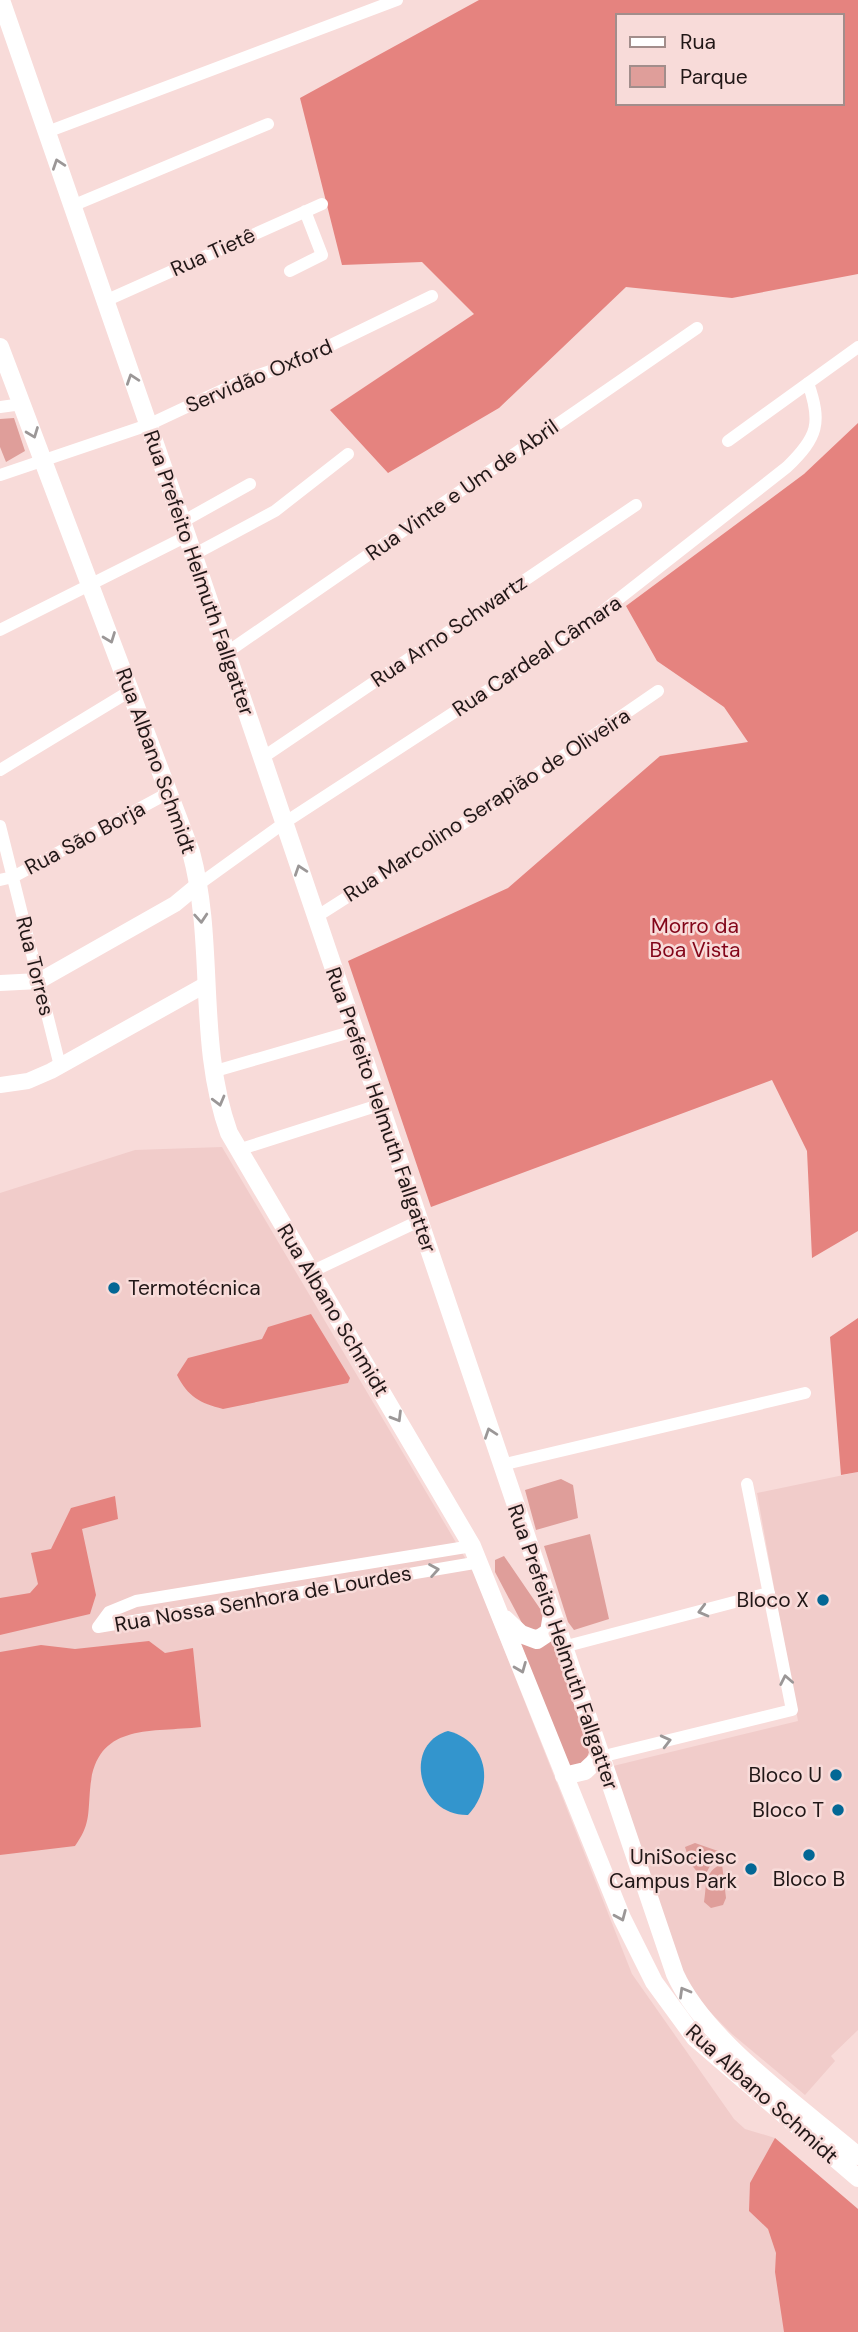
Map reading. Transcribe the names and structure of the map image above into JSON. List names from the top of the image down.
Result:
{
  "streets": {
    "main road": ["Rua Prefeito Helmuth Fallgatter", "Rua Albano Schmidt"],
    "street": [
      "Rua Tietê",
      "Servidão Oxford",
      "Rua Vinte e Um de Abril",
      "Rua Arno Schwartz",
      "Rua Cardeal Câmara",
      "Rua Marcolino Serapião de Oliveira",
      "Rua São Borja",
      "Rua Torres",
      "Rua Nossa Senhora de Lourdes"
    ]
  },
  "crossings": [
    ["Rua Tietê", "Rua Prefeito Helmuth Fallgatter"],
    ["Servidão Oxford", "Rua Prefeito Helmuth Fallgatter"],
    ["Servidão Oxford", "Rua Albano Schmidt"],
    ["Rua Vinte e Um de Abril", "Rua Prefeito Helmuth Fallgatter"],
    ["Rua Prefeito Helmuth Fallgatter", "Rua Arno Schwartz"],
    ["Rua Prefeito Helmuth Fallgatter", "Rua Cardeal Câmara"],
    ["Rua Prefeito Helmuth Fallgatter", "Rua Marcolino Serapião de Oliveira"],
    ["Rua Cardeal Câmara", "Rua Albano Schmidt"],
    ["Rua Albano Schmidt", "Rua São Borja"],
    ["Rua Albano Schmidt", "Rua Nossa Senhora de Lourdes"],
    ["Rua São Borja", "Rua Torres"]
  ],
  "one_way": ["Rua Prefeito Helmuth Fallgatter", "Rua Albano Schmidt"],
  "parks": ["Morro da Boa Vista"],
  "places": [
    "Termotécnica",
    "Bloco X",
    "Bloco U",
    "Bloco T",
    "Bloco B",
    "UniSociesc Campus Park"
  ],
  "legend": ["Rua", "Parque"]
}
